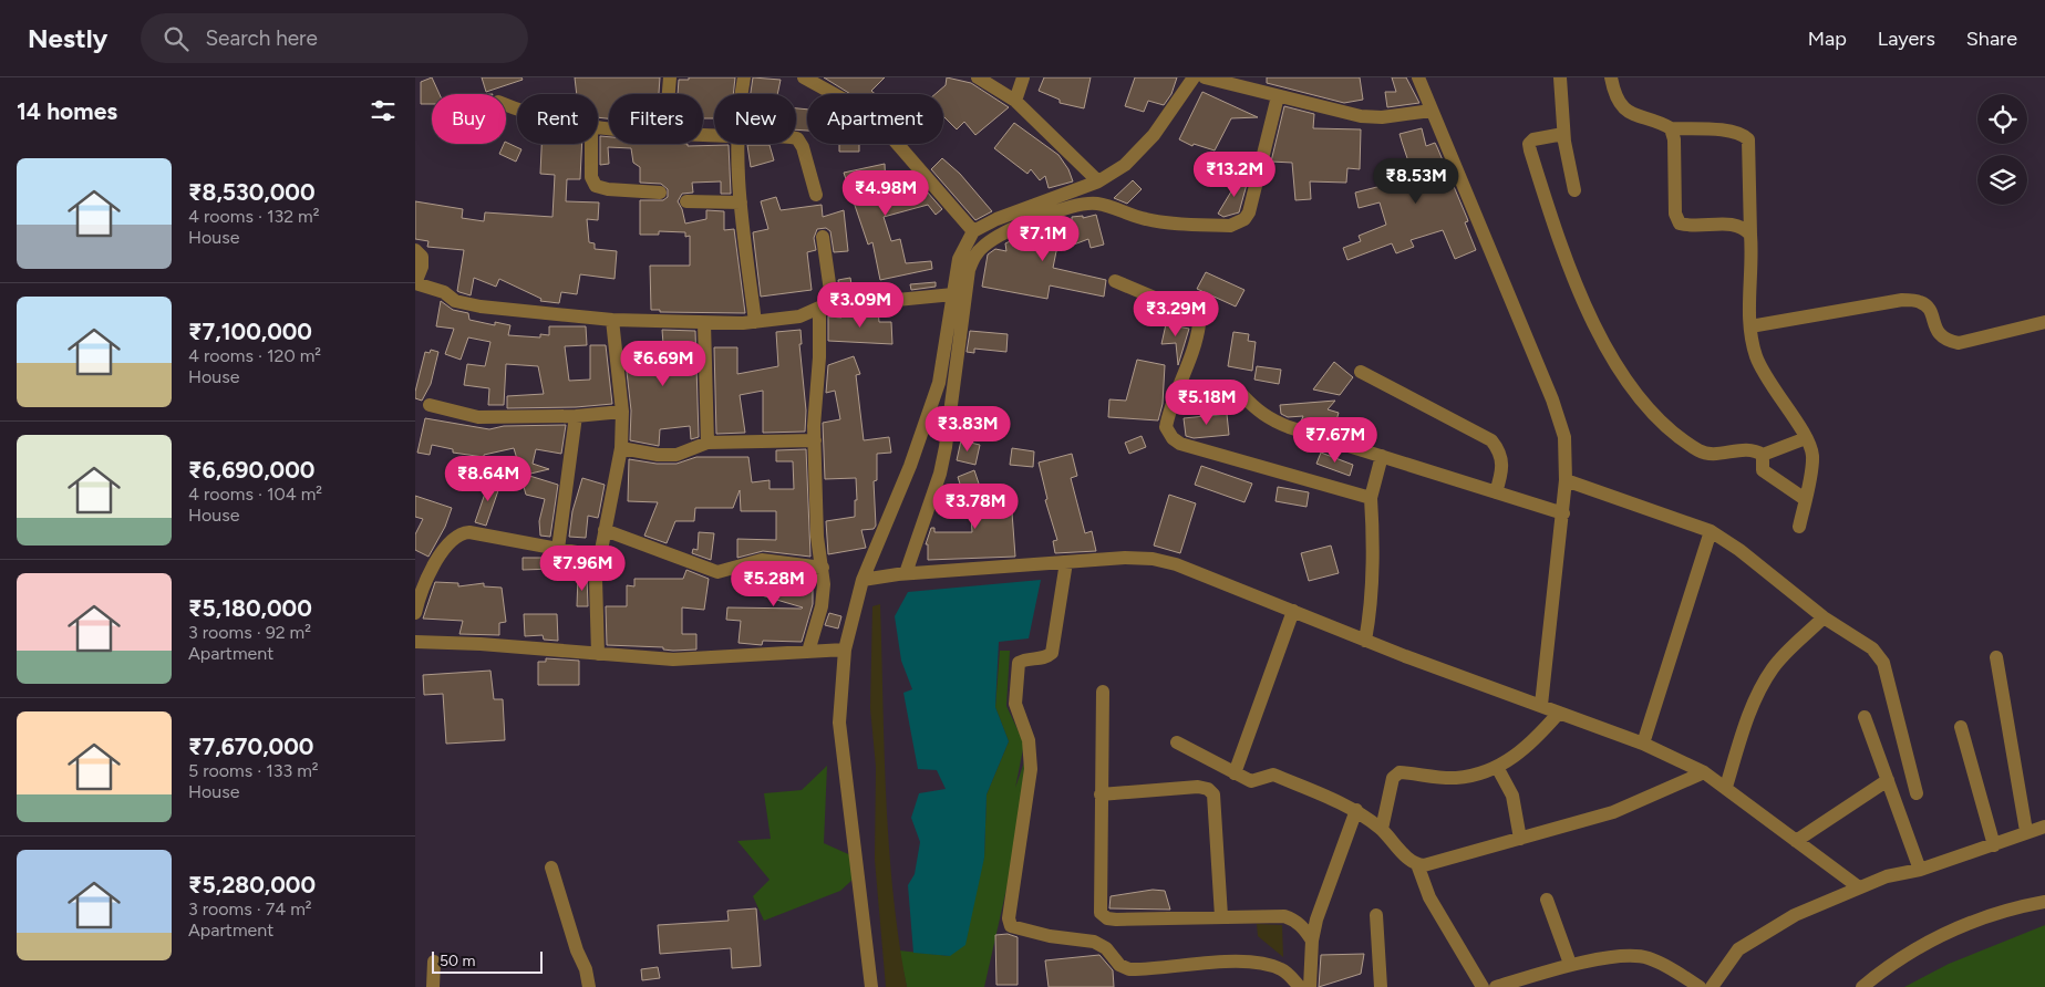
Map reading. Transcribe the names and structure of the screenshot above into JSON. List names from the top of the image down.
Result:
{
  "scale_bar": "50 m",
  "page": {
    "header": "Nestly",
    "search": "Search here",
    "nav": ["Map", "Layers", "Share"],
    "heading": "14 homes",
    "chip": [
      "Buy",
      "Rent",
      "Filters",
      "New",
      "Apartment"
    ],
    "list": [
      {
        "name": "₹8,530,000",
        "note": "4 rooms · 132 m² · House"
      },
      {
        "name": "₹7,100,000",
        "note": "4 rooms · 120 m² · House"
      },
      {
        "name": "₹6,690,000",
        "note": "4 rooms · 104 m² · House"
      },
      {
        "name": "₹5,180,000",
        "note": "3 rooms · 92 m² · Apartment"
      },
      {
        "name": "₹7,670,000",
        "note": "5 rooms · 133 m² · House"
      },
      {
        "name": "₹5,280,000",
        "note": "3 rooms · 74 m² · Apartment"
      }
    ],
    "price": [
      "₹13.2M",
      "₹8.53M",
      "₹4.98M",
      "₹7.1M",
      "₹3.09M",
      "₹3.29M",
      "₹6.69M",
      "₹5.18M",
      "₹3.83M",
      "₹7.67M",
      "₹8.64M",
      "₹3.78M",
      "₹7.96M",
      "₹5.28M"
    ],
    "scale": "50 m"
  }
}
